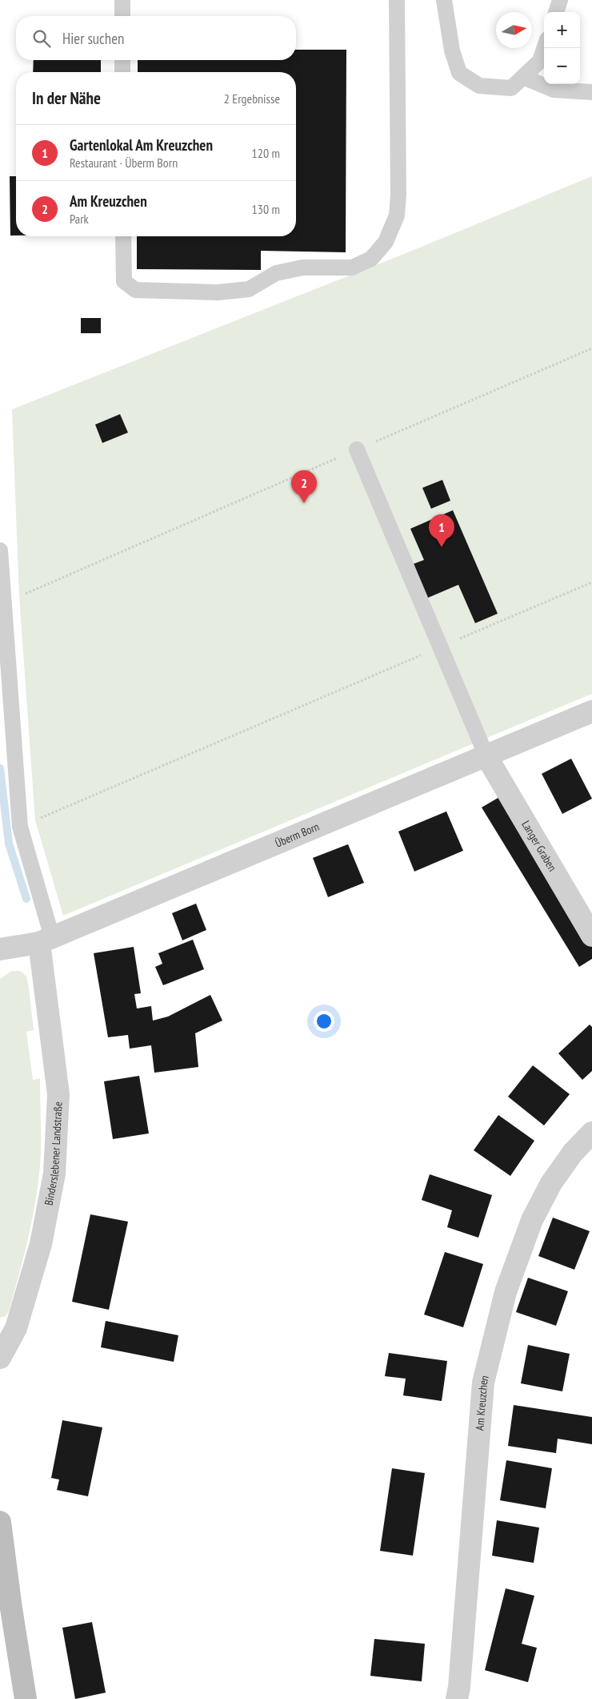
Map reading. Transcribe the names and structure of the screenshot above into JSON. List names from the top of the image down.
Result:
{
  "streets": {
    "street": [
      "Überm Born",
      "Langer Graben",
      "Binderslebener Landstraße",
      "Am Kreuzchen"
    ]
  },
  "crossings": [
    ["Überm Born", "Langer Graben"],
    ["Überm Born", "Binderslebener Landstraße"]
  ],
  "north": "right",
  "page": {
    "map_buttons": ["+", "−"],
    "search": "Hier suchen",
    "heading": ["In der Nähe", "2 Ergebnisse"],
    "list": [
      {
        "mark": "1",
        "name": "Gartenlokal Am Kreuzchen",
        "note": "Restaurant · Überm Born",
        "value": "120 m"
      },
      {
        "mark": "2",
        "name": "Am Kreuzchen",
        "note": "Park",
        "value": "130 m"
      }
    ],
    "pins": ["2", "1"]
  }
}
